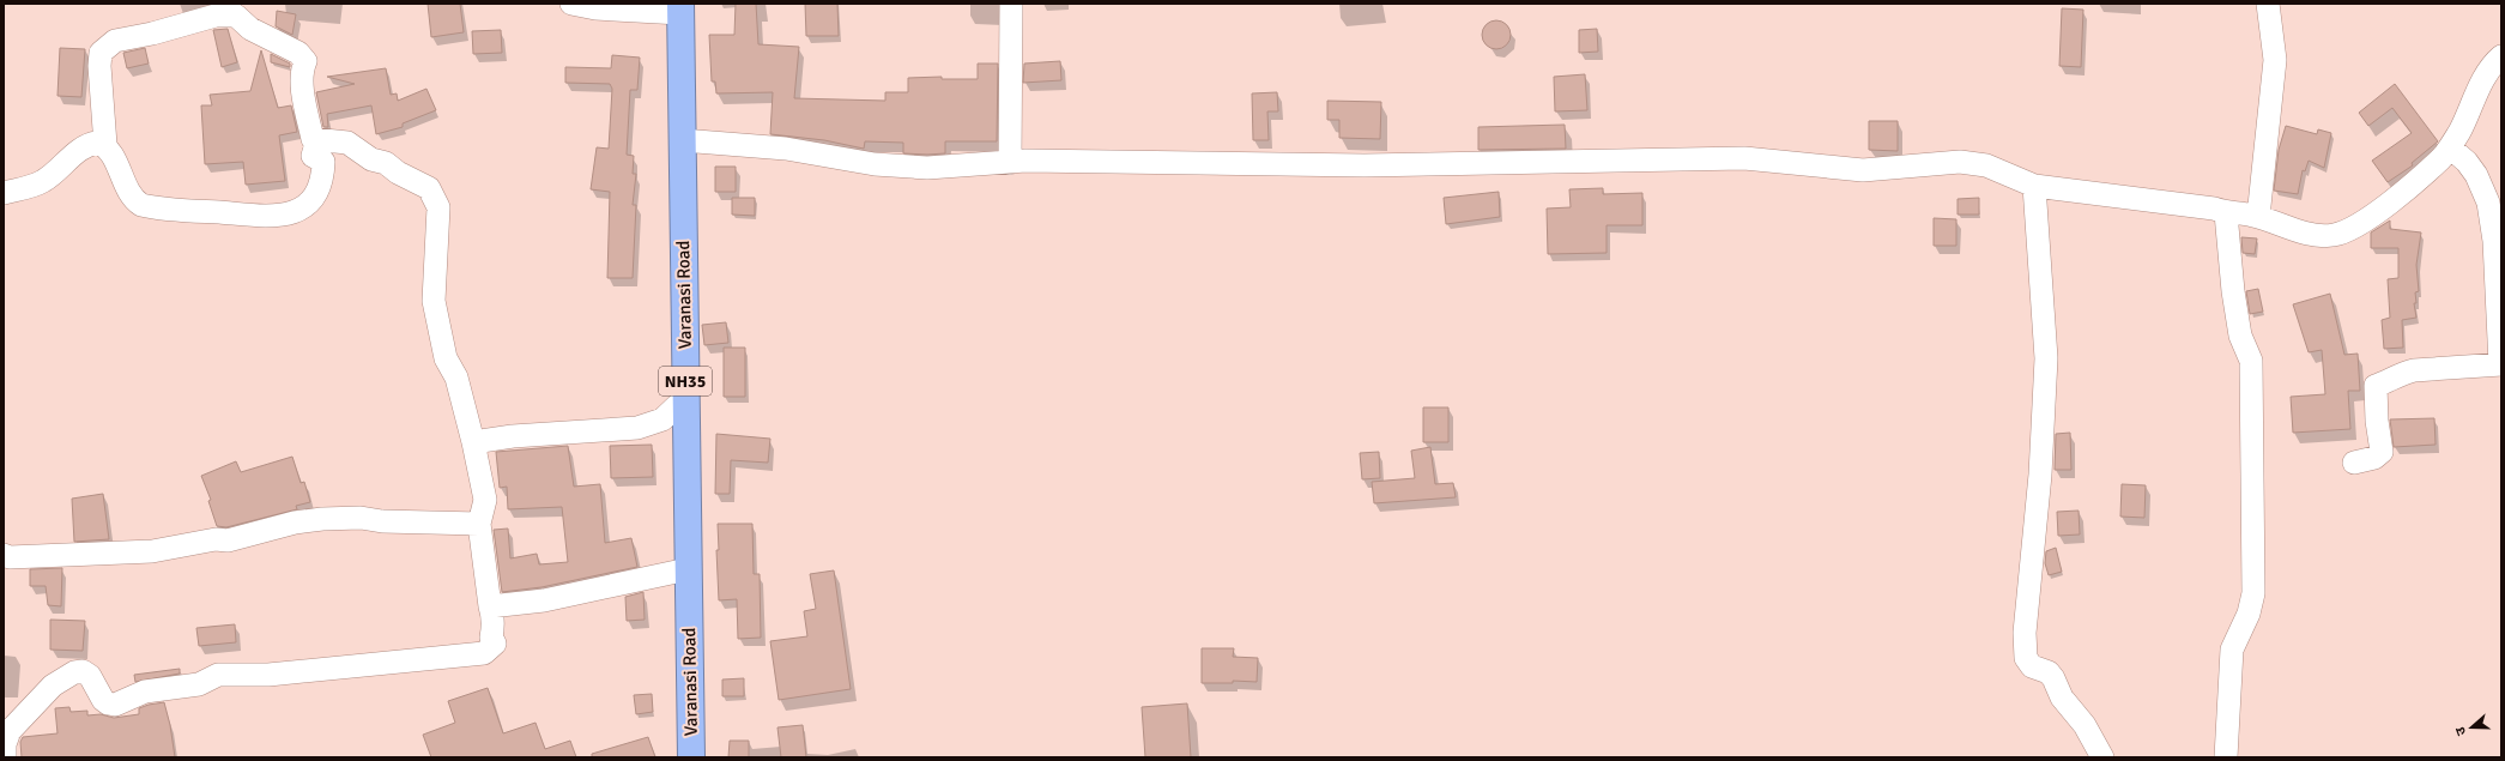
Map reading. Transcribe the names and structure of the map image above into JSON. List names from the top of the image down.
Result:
{
  "streets": {
    "highway": ["Varanasi Road", "NH35"]
  },
  "north": "left"
}
